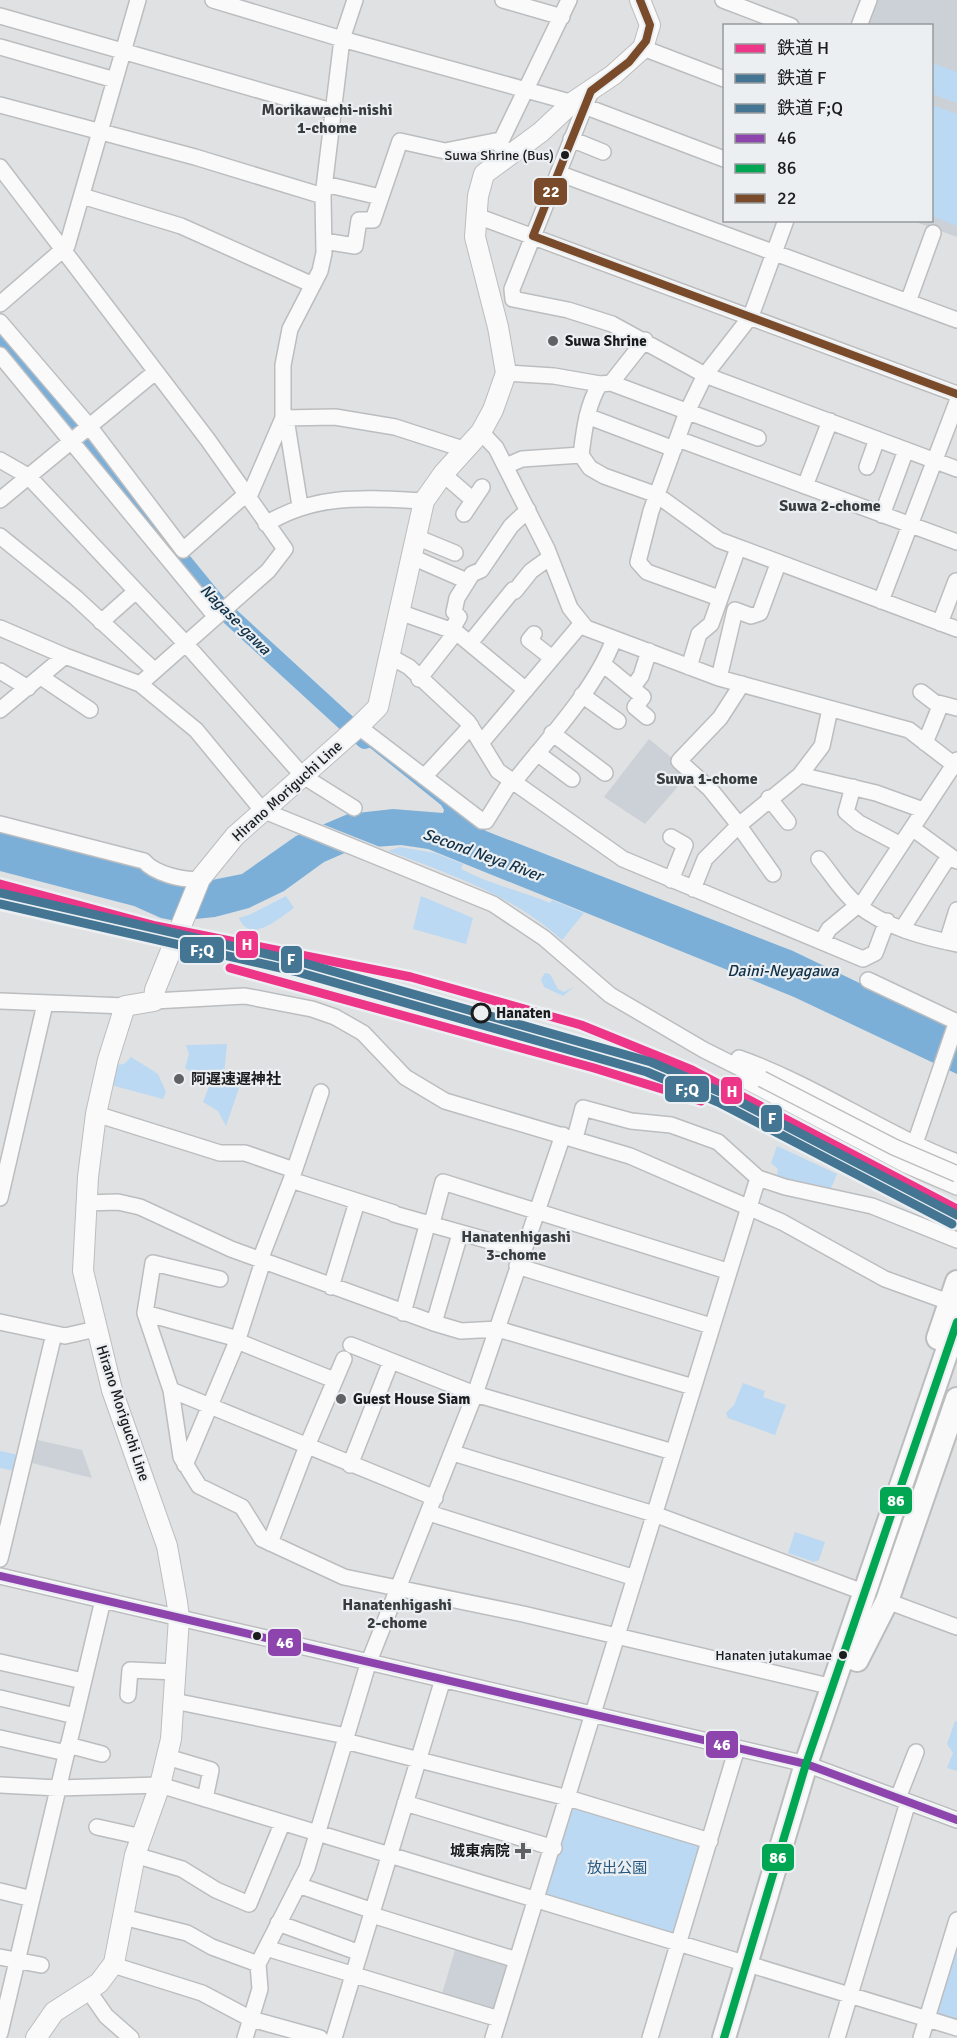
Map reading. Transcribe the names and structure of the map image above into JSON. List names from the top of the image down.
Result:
{
  "streets": {
    "main road": ["Hirano Moriguchi Line"]
  },
  "districts": [
    "Morikawachi-nishi 1-chome",
    "Suwa 2-chome",
    "Suwa 1-chome",
    "Hanatenhigashi 3-chome",
    "Hanatenhigashi 2-chome"
  ],
  "water": ["Nagase-gawa", "Second Neya River", "Daini-Neyagawa"],
  "parks": ["放出公園"],
  "places": {
    "other": [
      "Suwa Shrine (Bus)",
      "Suwa Shrine",
      "Hanaten",
      "阿遅速遅神社",
      "Guest House Siam",
      "Hanaten jutakumae"
    ],
    "health": ["城東病院"]
  },
  "lines": [
    "transit line 22",
    "rail line H",
    "rail line F",
    "rail line F;Q",
    "transit line 86",
    "transit line 46"
  ],
  "legend": [
    "鉄道 H",
    "鉄道 F",
    "鉄道 F;Q",
    "46",
    "86",
    "22"
  ]
}
